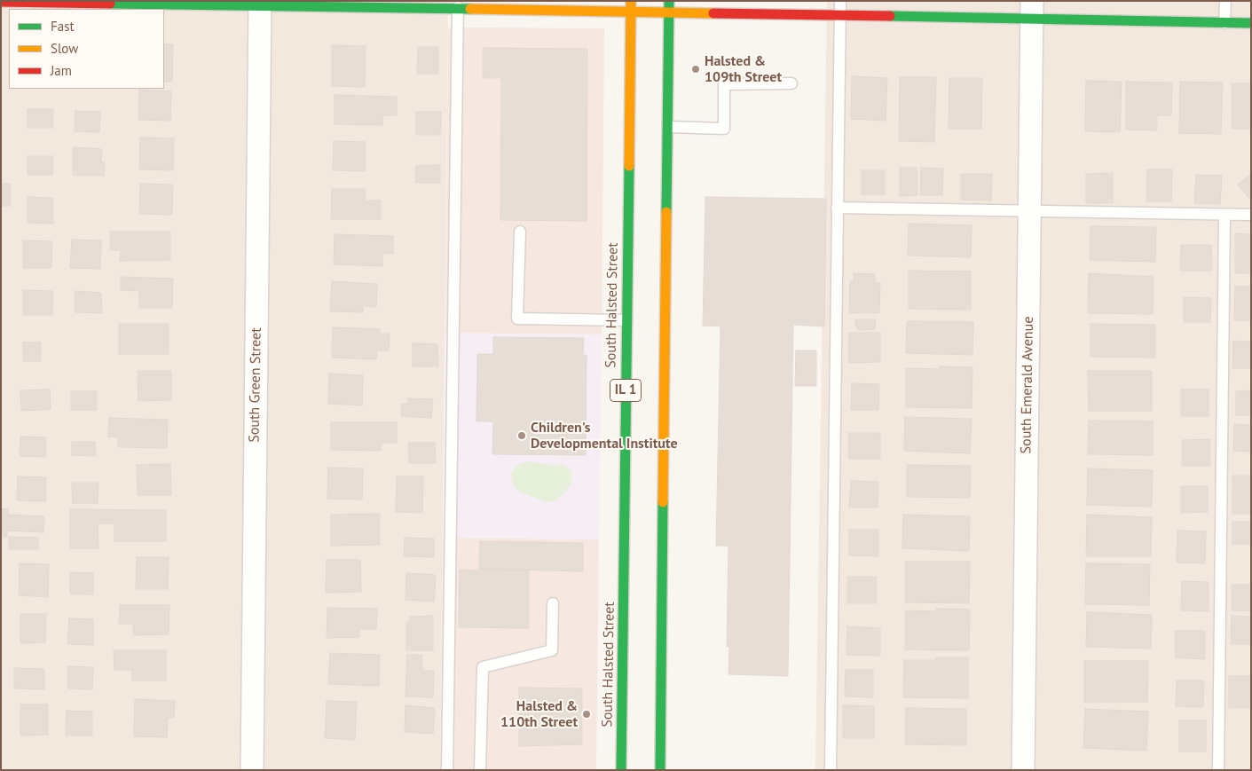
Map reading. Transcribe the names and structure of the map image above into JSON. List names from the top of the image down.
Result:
{
  "streets": {
    "main road": ["South Halsted Street", "IL 1"],
    "street": ["South Green Street", "South Emerald Avenue"]
  },
  "places": ["Halsted & 109th Street", "Children's Developmental Institute", "Halsted & 110th Street"],
  "legend": ["Fast", "Slow", "Jam"]
}
